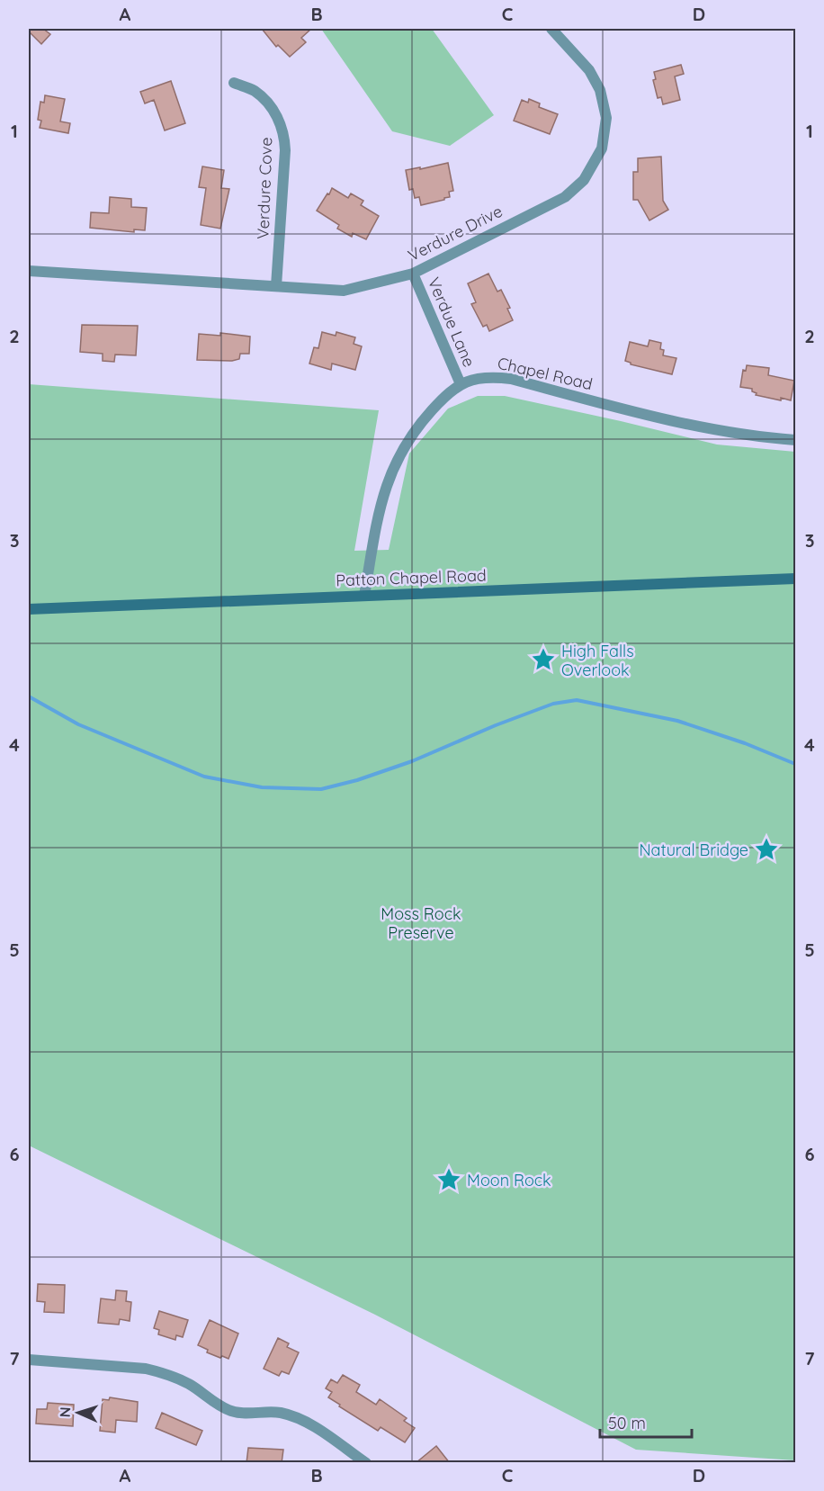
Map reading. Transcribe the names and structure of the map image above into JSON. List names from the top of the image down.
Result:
{
  "streets": {
    "street": [
      "Verdure Cove",
      "Verdure Drive",
      "Verdue Lane",
      "Chapel Road",
      "Patton Chapel Road"
    ]
  },
  "crossings": [
    ["Verdure Cove", "Verdure Drive"],
    ["Verdure Drive", "Verdue Lane"],
    ["Verdue Lane", "Chapel Road"],
    ["Chapel Road", "Patton Chapel Road"]
  ],
  "parks": ["Moss Rock Preserve"],
  "places": {
    "place": ["High Falls Overlook", "Natural Bridge", "Moon Rock"]
  },
  "scale_bar": "50 m",
  "north": "left",
  "grid": {
    "columns": [
      "A",
      "B",
      "C",
      "D"
    ],
    "rows": [
      "1",
      "2",
      "3",
      "4",
      "5",
      "6",
      "7"
    ]
  }
}
